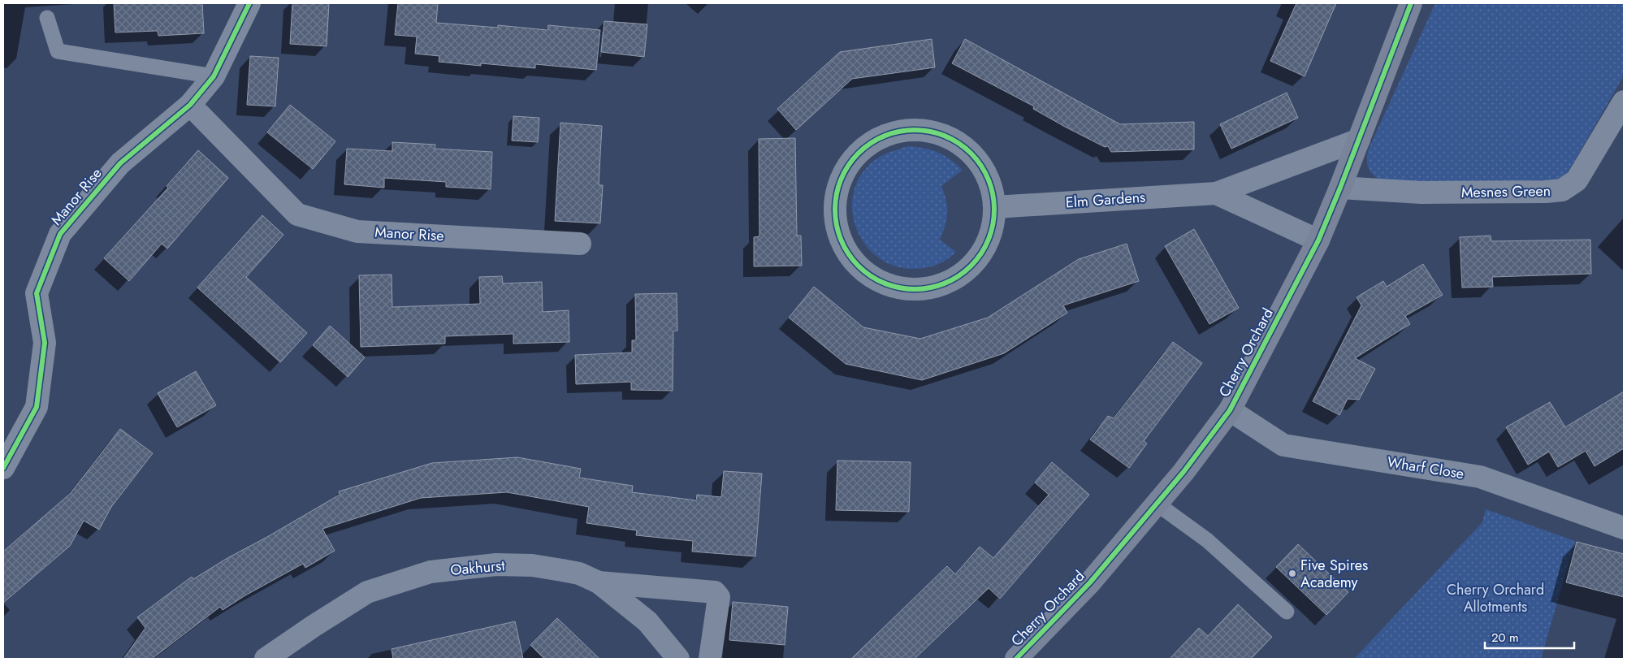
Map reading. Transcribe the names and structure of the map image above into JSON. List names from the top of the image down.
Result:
{
  "streets": {
    "street": [
      "Mesnes Green",
      "Manor Rise",
      "Elm Gardens",
      "Cherry Orchard",
      "Wharf Close",
      "Oakhurst"
    ]
  },
  "crossings": [
    ["Mesnes Green", "Cherry Orchard"],
    ["Elm Gardens", "Cherry Orchard"],
    ["Cherry Orchard", "Wharf Close"]
  ],
  "parks": ["Cherry Orchard Allotments"],
  "places": ["Five Spires Academy"],
  "scale_bar": "20 m"
}
